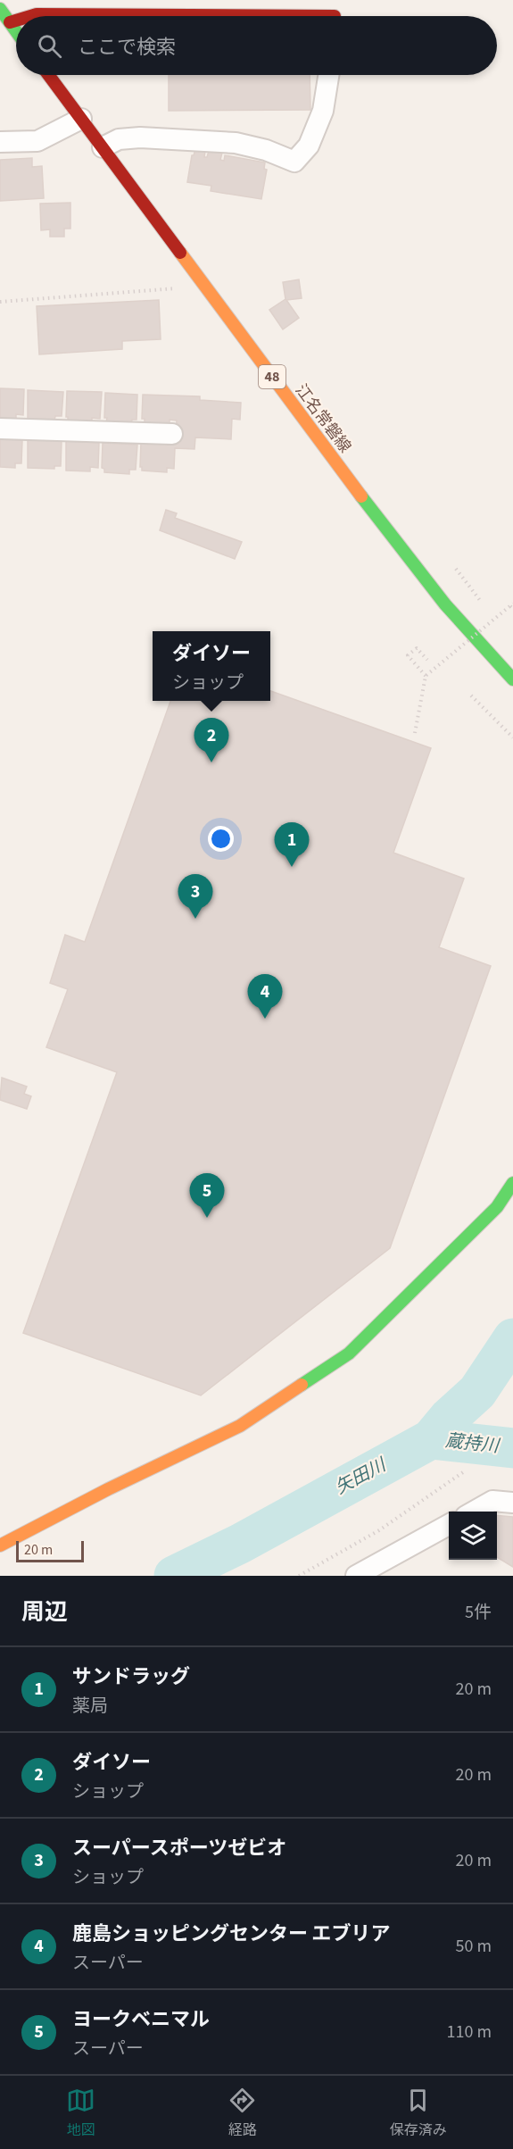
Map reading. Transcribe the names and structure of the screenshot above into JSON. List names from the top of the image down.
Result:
{
  "streets": {
    "street": ["48", "江名常磐線"]
  },
  "water": ["蔵持川", "矢田川"],
  "scale_bar": "20 m",
  "page": {
    "search": "ここで検索",
    "popup": ["ダイソー", "ショップ"],
    "pins": [
      "2",
      "1",
      "3",
      "4",
      "5"
    ],
    "scale": "20 m",
    "heading": ["周辺", "5件"],
    "list": [
      {
        "mark": "1",
        "name": "サンドラッグ",
        "note": "薬局",
        "value": "20 m"
      },
      {
        "mark": "2",
        "name": "ダイソー",
        "note": "ショップ",
        "value": "20 m"
      },
      {
        "mark": "3",
        "name": "スーパースポーツゼビオ",
        "note": "ショップ",
        "value": "20 m"
      },
      {
        "mark": "4",
        "name": "鹿島ショッピングセンター エブリア",
        "note": "スーパー",
        "value": "50 m"
      },
      {
        "mark": "5",
        "name": "ヨークベニマル",
        "note": "スーパー",
        "value": "110 m"
      }
    ],
    "nav": ["地図", "経路", "保存済み"]
  }
}
